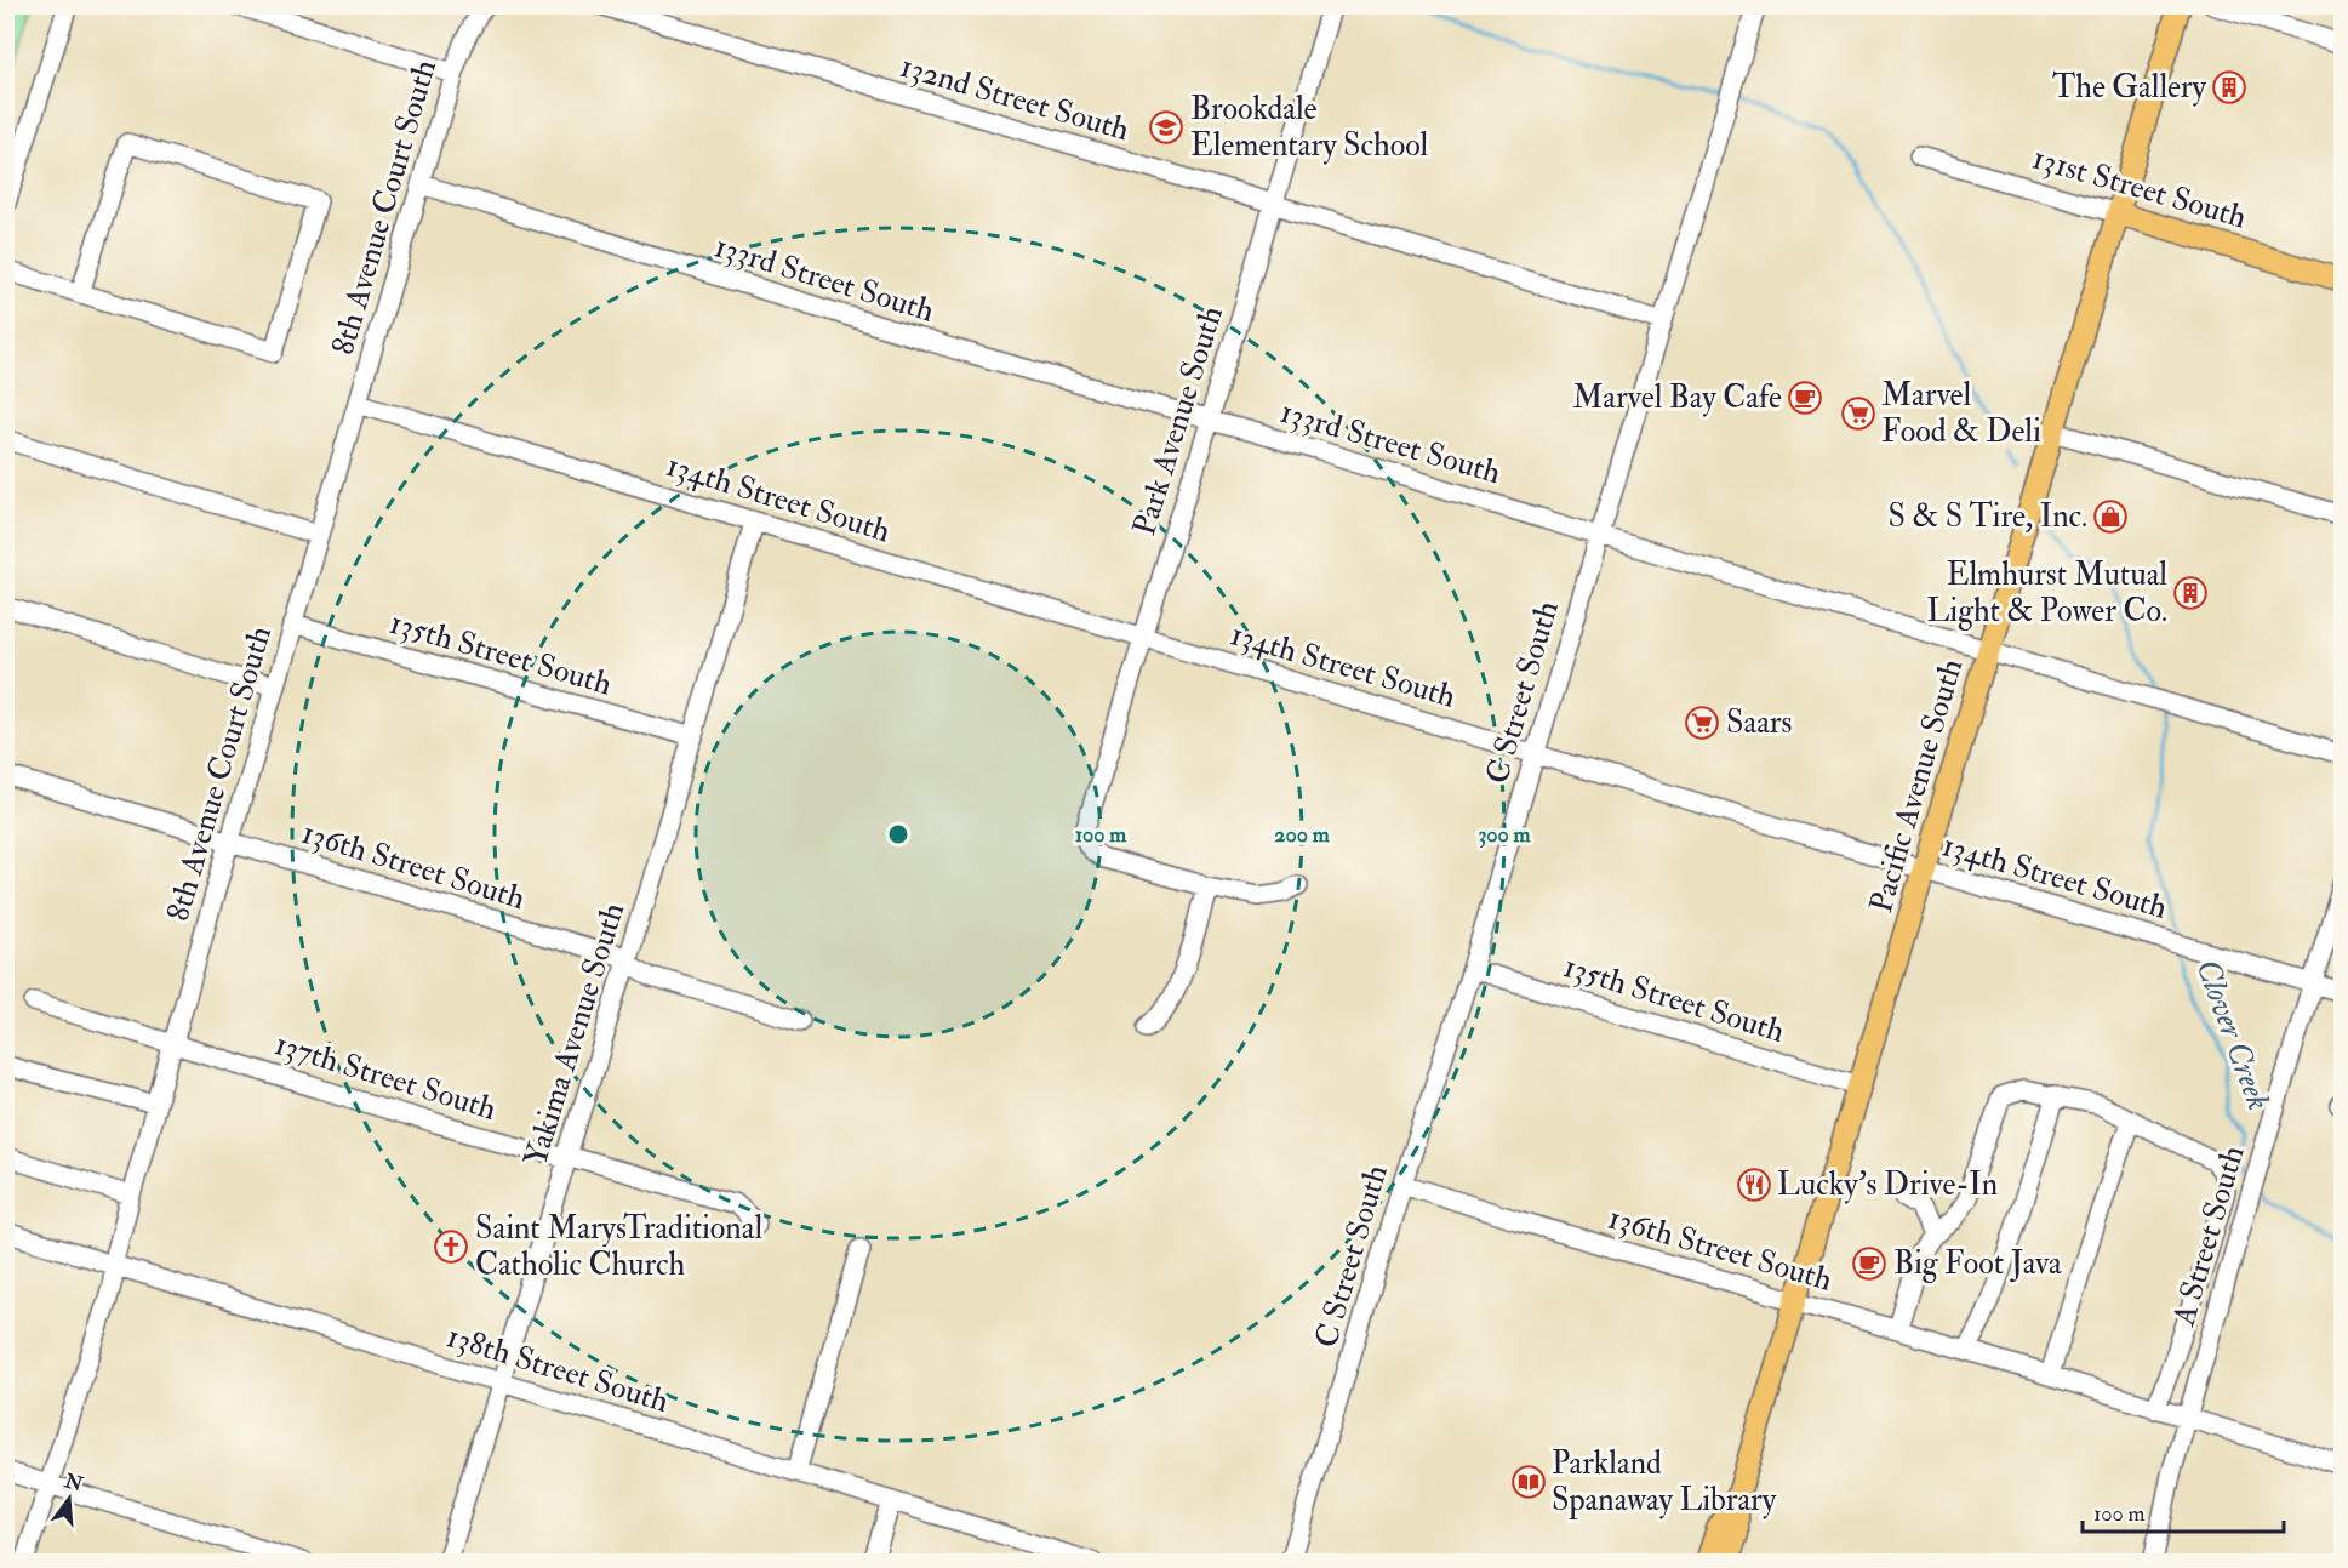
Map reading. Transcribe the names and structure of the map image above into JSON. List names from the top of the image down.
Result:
{
  "streets": {
    "main road": ["131st Street South", "Pacific Avenue South"],
    "street": [
      "132nd Street South",
      "8th Avenue Court South",
      "133rd Street South",
      "Park Avenue South",
      "134th Street South",
      "135th Street South",
      "C Street South",
      "136th Street South",
      "Yakima Avenue South",
      "137th Street South",
      "A Street South",
      "138th Street South"
    ]
  },
  "crossings": [
    ["132nd Street South", "Park Avenue South"],
    ["132nd Street South", "C Street South"],
    ["131st Street South", "Pacific Avenue South"],
    ["8th Avenue Court South", "133rd Street South"],
    ["8th Avenue Court South", "134th Street South"],
    ["8th Avenue Court South", "135th Street South"],
    ["8th Avenue Court South", "136th Street South"],
    ["8th Avenue Court South", "137th Street South"],
    ["8th Avenue Court South", "138th Street South"],
    ["133rd Street South", "Park Avenue South"],
    ["133rd Street South", "C Street South"],
    ["133rd Street South", "Pacific Avenue South"],
    ["Park Avenue South", "134th Street South"],
    ["134th Street South", "C Street South"],
    ["134th Street South", "Pacific Avenue South"],
    ["134th Street South", "Yakima Avenue South"],
    ["134th Street South", "A Street South"],
    ["135th Street South", "C Street South"],
    ["135th Street South", "Pacific Avenue South"],
    ["135th Street South", "Yakima Avenue South"],
    ["C Street South", "136th Street South"],
    ["Pacific Avenue South", "136th Street South"],
    ["136th Street South", "Yakima Avenue South"],
    ["136th Street South", "A Street South"],
    ["Yakima Avenue South", "137th Street South"],
    ["Yakima Avenue South", "138th Street South"]
  ],
  "water": ["Clover Creek"],
  "places": {
    "building": ["The Gallery", "Elmhurst Mutual Light & Power Co."],
    "school or university": ["Brookdale Elementary School"],
    "cafe": ["Marvel Bay Cafe", "Big Foot Java"],
    "supermarket": ["Marvel Food & Deli", "Saars"],
    "shop": ["S & S Tire, Inc."],
    "restaurant": ["Lucky's Drive-In"],
    "church": ["Saint MarysTraditional Catholic Church"],
    "library": ["Parkland Spanaway Library"]
  },
  "scale_bar": "100 m",
  "north": "top",
  "rings": ["100 m", "200 m", "300 m"]
}
